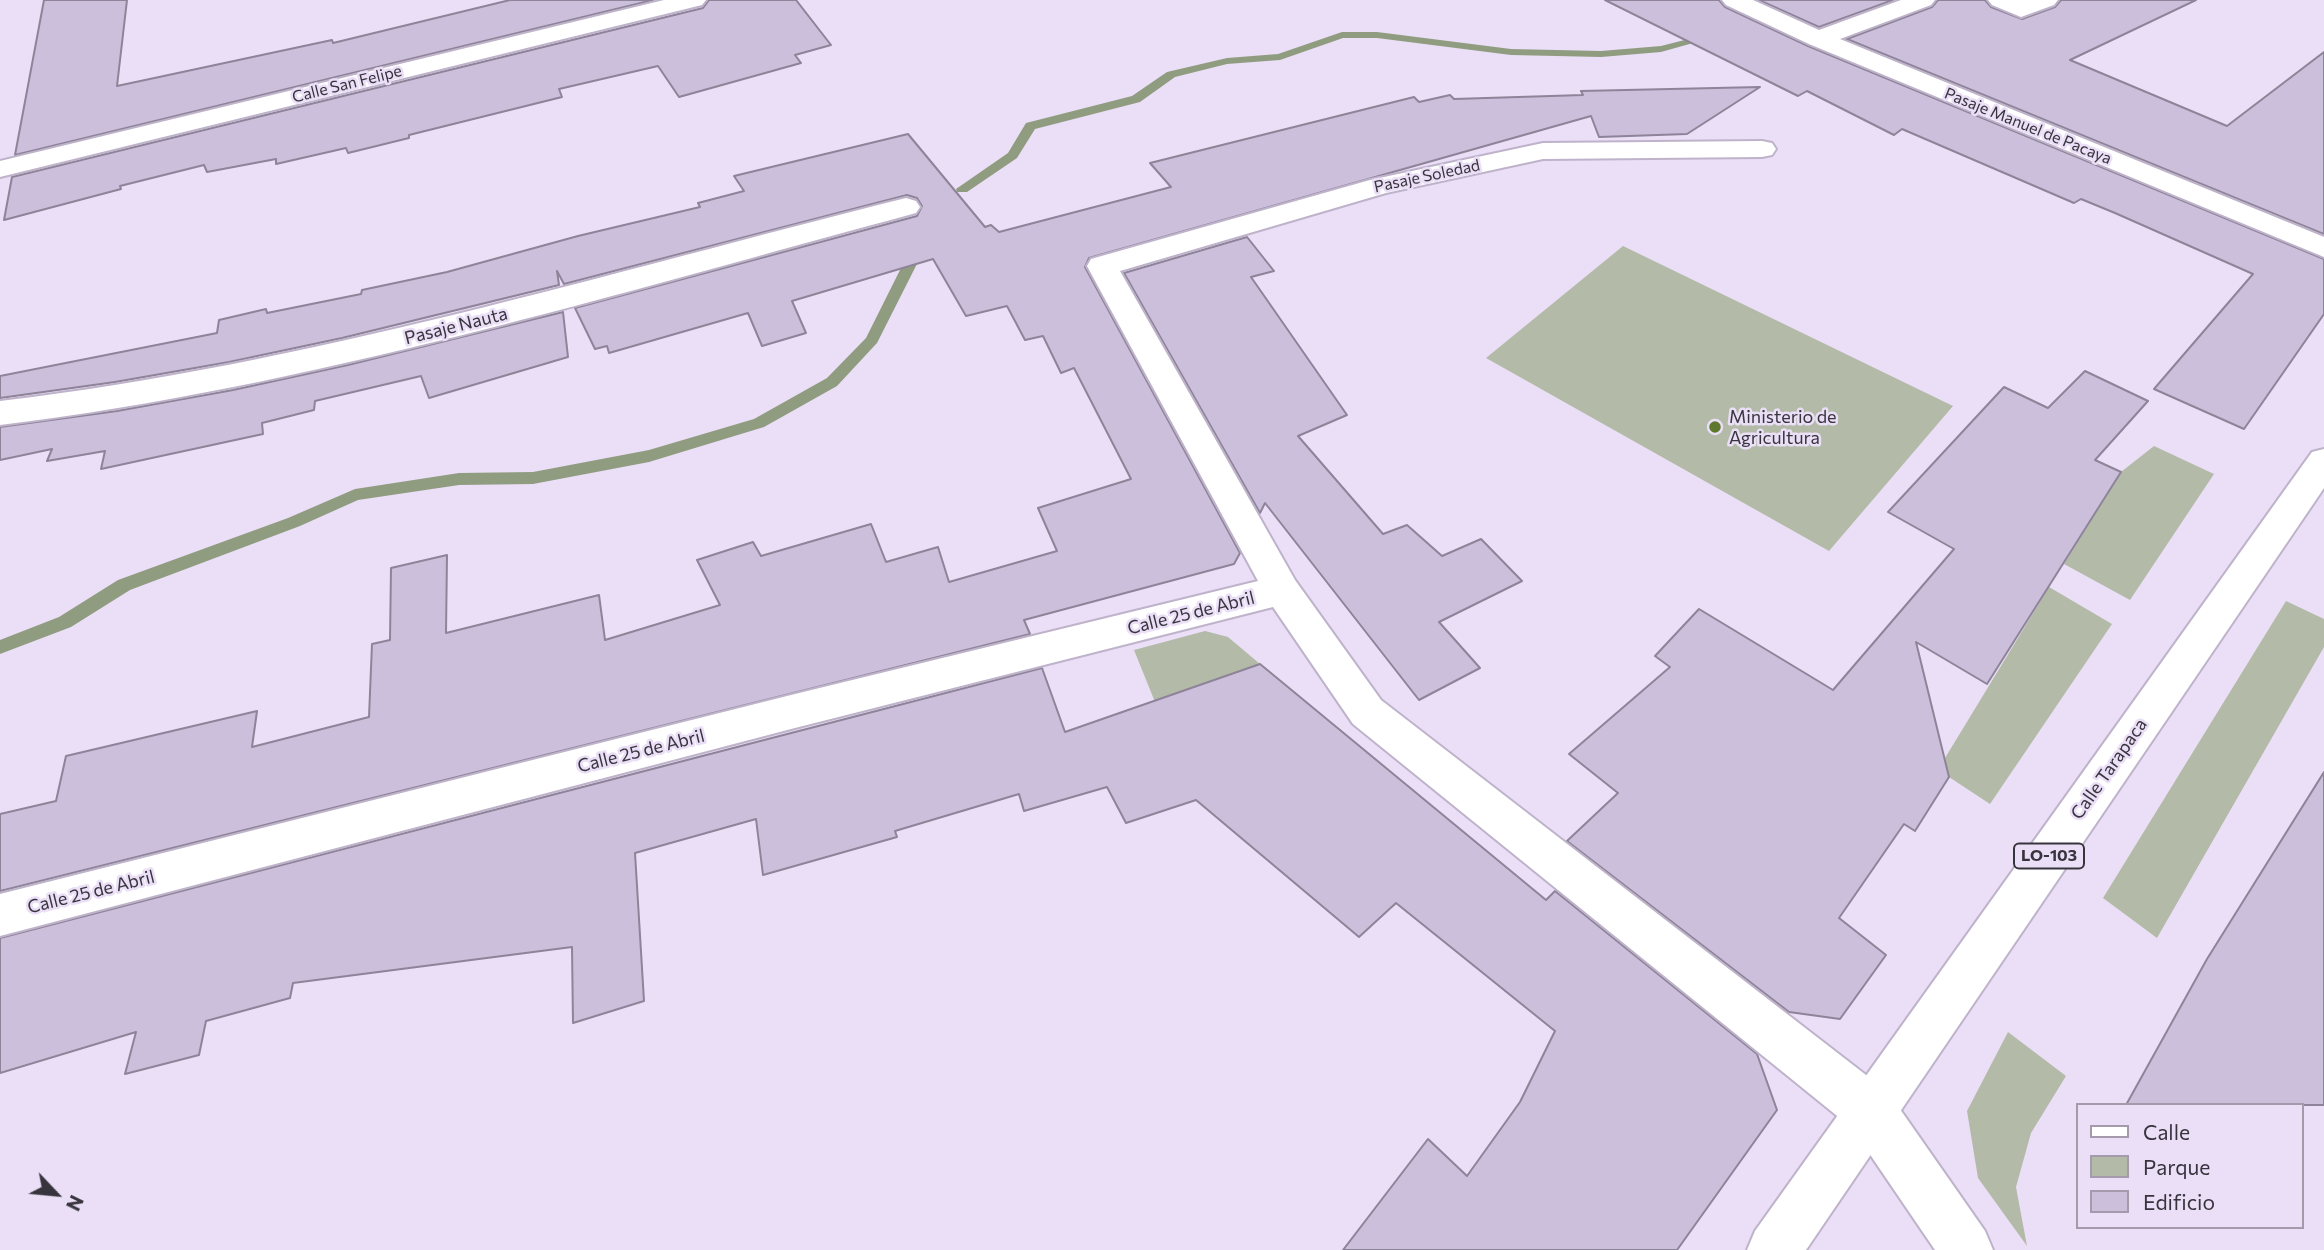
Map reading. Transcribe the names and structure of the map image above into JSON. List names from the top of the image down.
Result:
{
  "streets": {
    "street": [
      "Calle San Felipe",
      "Pasaje Manuel de Pacaya",
      "Pasaje Soledad",
      "Pasaje Nauta",
      "Calle 25 de Abril",
      "Calle Tarapaca",
      "LO-103"
    ]
  },
  "crossings": [
    ["Pasaje Soledad", "Calle 25 de Abril"]
  ],
  "places": ["Ministerio de Agricultura"],
  "legend": ["Calle", "Parque", "Edificio"],
  "north": "bottom right"
}
